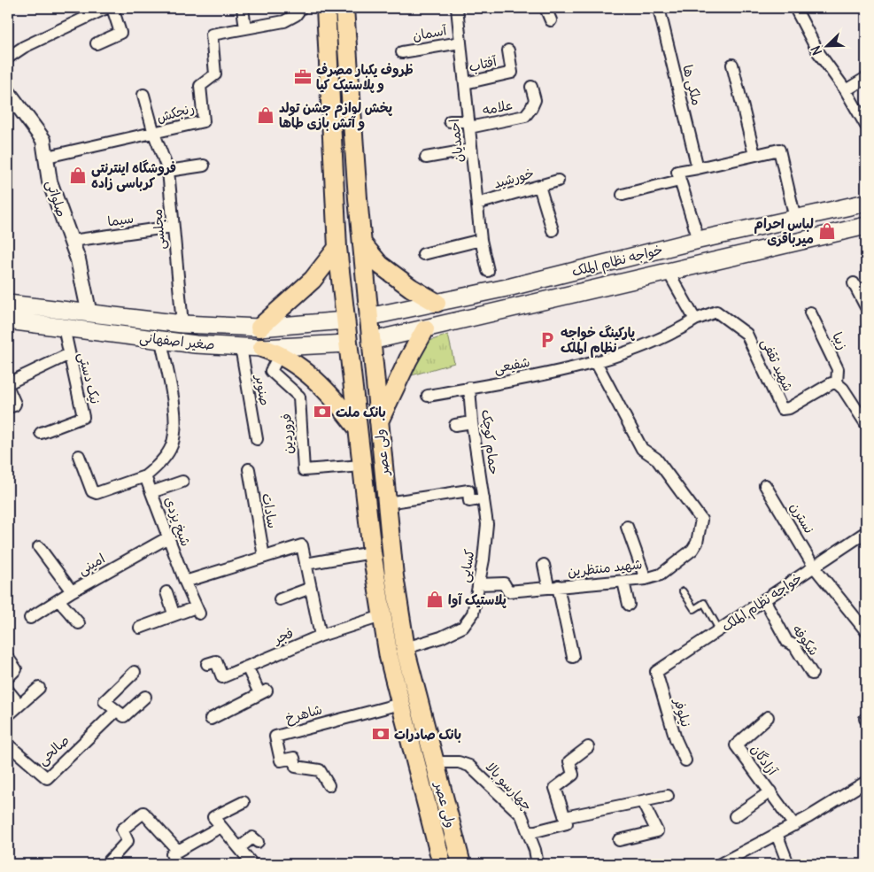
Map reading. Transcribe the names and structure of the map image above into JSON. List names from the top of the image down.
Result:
{
  "streets": {
    "main road": ["خواجه نظام الملک", "صغیر اصفهانی", "ولی عصر"],
    "street": [
      "آسمان",
      "آفتاب",
      "ملکی ها",
      "علامه",
      "رنجکش",
      "احمدیان",
      "خورشید",
      "صلواتی",
      "سیما",
      "مجلسی",
      "زیبا",
      "شفیعی",
      "شهید ثقفی",
      "نیک دستی",
      "صنوبر",
      "فروردین",
      "حمام کوچک",
      "سادات",
      "نسترن",
      "شیخ یزدی",
      "امینی",
      "کسایی",
      "شهید منتظرین",
      "فجر",
      "شکوفه",
      "نیلوفر",
      "شاهرخ",
      "صالحی",
      "آزادگان",
      "چهارسو بالا"
    ]
  },
  "crossings": [
    ["آسمان", "احمدیان"],
    ["آفتاب", "احمدیان"],
    ["علامه", "احمدیان"],
    ["رنجکش", "صلواتی"],
    ["رنجکش", "مجلسی"],
    ["احمدیان", "خورشید"],
    ["صلواتی", "سیما"],
    ["صلواتی", "صغیر اصفهانی"],
    ["سیما", "مجلسی"],
    ["مجلسی", "صغیر اصفهانی"],
    ["خواجه نظام الملک", "ولی عصر"],
    ["خواجه نظام الملک", "نسترن"],
    ["خواجه نظام الملک", "شکوفه"],
    ["خواجه نظام الملک", "نیلوفر"],
    ["صغیر اصفهانی", "نیک دستی"],
    ["صغیر اصفهانی", "صنوبر"],
    ["صغیر اصفهانی", "ولی عصر"],
    ["زیبا", "شهید ثقفی"],
    ["شفیعی", "شهید ثقفی"],
    ["شفیعی", "حمام کوچک"],
    ["شفیعی", "شهید منتظرین"],
    ["فروردین", "ولی عصر"],
    ["حمام کوچک", "کسایی"],
    ["ولی عصر", "کسایی"],
    ["ولی عصر", "فجر"],
    ["ولی عصر", "شاهرخ"],
    ["ولی عصر", "چهارسو بالا"],
    ["شیخ یزدی", "امینی"],
    ["کسایی", "شهید منتظرین"]
  ],
  "places": {
    "office": ["ظروف یکبار مصرف و پلاستیک کیا"],
    "shop": [
      "پخش لوازم جشن تولد و آتش بازی طاها",
      "فروشگاه اینترنتی کرباسی زاده",
      "لباس احرام میرباقری",
      "پلاستیک آوا"
    ],
    "parking": ["پارکینگ خواجه نظام الملک"],
    "bank": ["بانک ملت", "بانک صادرات"]
  },
  "north": "bottom left"
}
